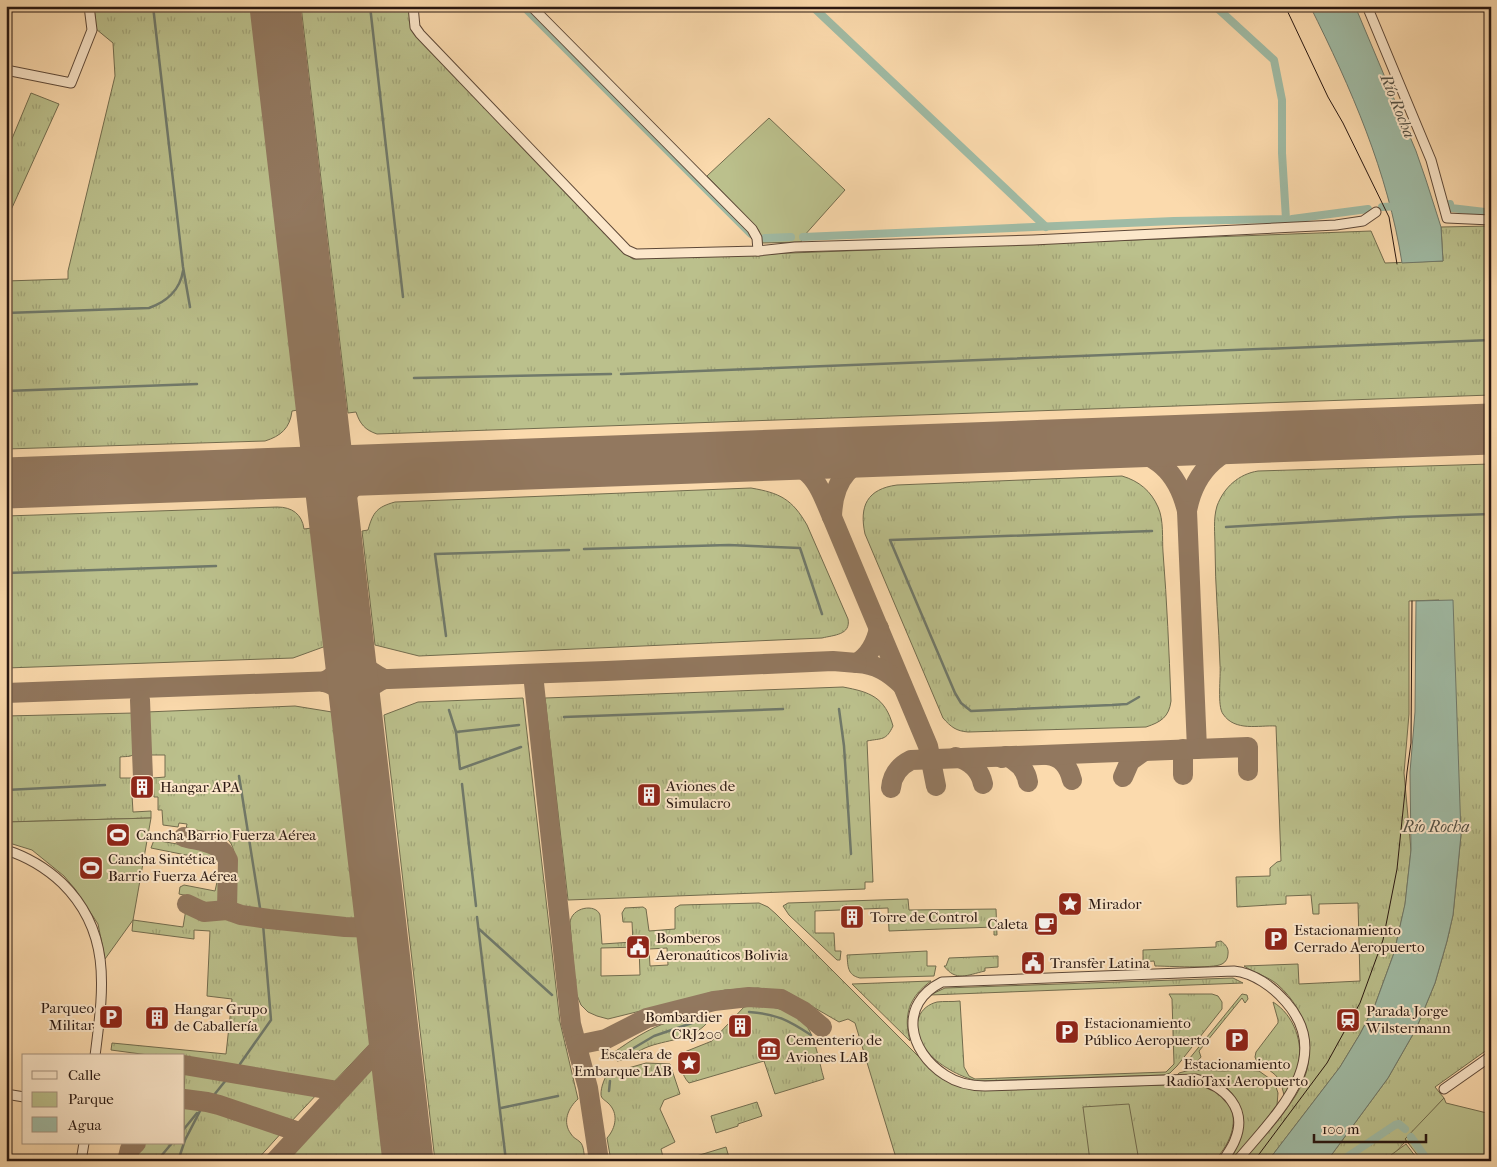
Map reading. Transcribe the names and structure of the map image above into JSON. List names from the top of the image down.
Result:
{
  "water": ["Río Rocha"],
  "places": {
    "building": [
      "Hangar APA",
      "Aviones de Simulacro",
      "Torre de Control",
      "Hangar Grupo de Caballería",
      "Bombardier CRJ200"
    ],
    "sports": ["Cancha Barrio Fuerza Aérea", "Cancha Sintética Barrio Fuerza Aérea"],
    "place": ["Mirador", "Escalera de Embarque LAB"],
    "cafe": ["Caleta"],
    "parking": [
      "Estacionamiento Cerrado Aeropuerto",
      "Parqueo Militar",
      "Estacionamiento Público Aeropuerto",
      "Estacionamiento RadioTaxi Aeropuerto"
    ],
    "public building": ["Bomberos Aeronaúticos Bolivia", "Transfer Latina"],
    "station": ["Parada Jorge Wilstermann"],
    "museum": ["Cementerio de Aviones LAB"]
  },
  "legend": ["Calle", "Parque", "Agua"],
  "scale_bar": "100 m"
}
